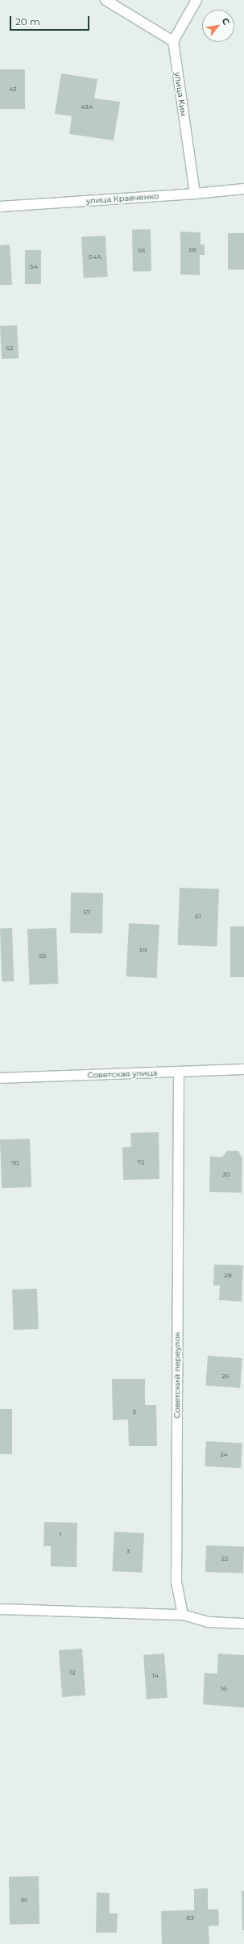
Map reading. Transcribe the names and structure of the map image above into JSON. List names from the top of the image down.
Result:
{
  "streets": {
    "street": [
      "улица Ким",
      "улица Кравченко",
      "Советская улица",
      "Советский переулок"
    ]
  },
  "crossings": [
    ["улица Ким", "улица Кравченко"],
    ["Советская улица", "Советский переулок"]
  ],
  "house_numbers": [
    "43",
    "43А",
    "58",
    "56",
    "54А",
    "54",
    "52",
    "57",
    "61",
    "59",
    "55",
    "72",
    "70",
    "30",
    "28",
    "26",
    "5",
    "24",
    "1",
    "3",
    "22",
    "12",
    "14",
    "16",
    "81",
    "83"
  ],
  "scale_bar": "20 m",
  "north": "top right"
}
